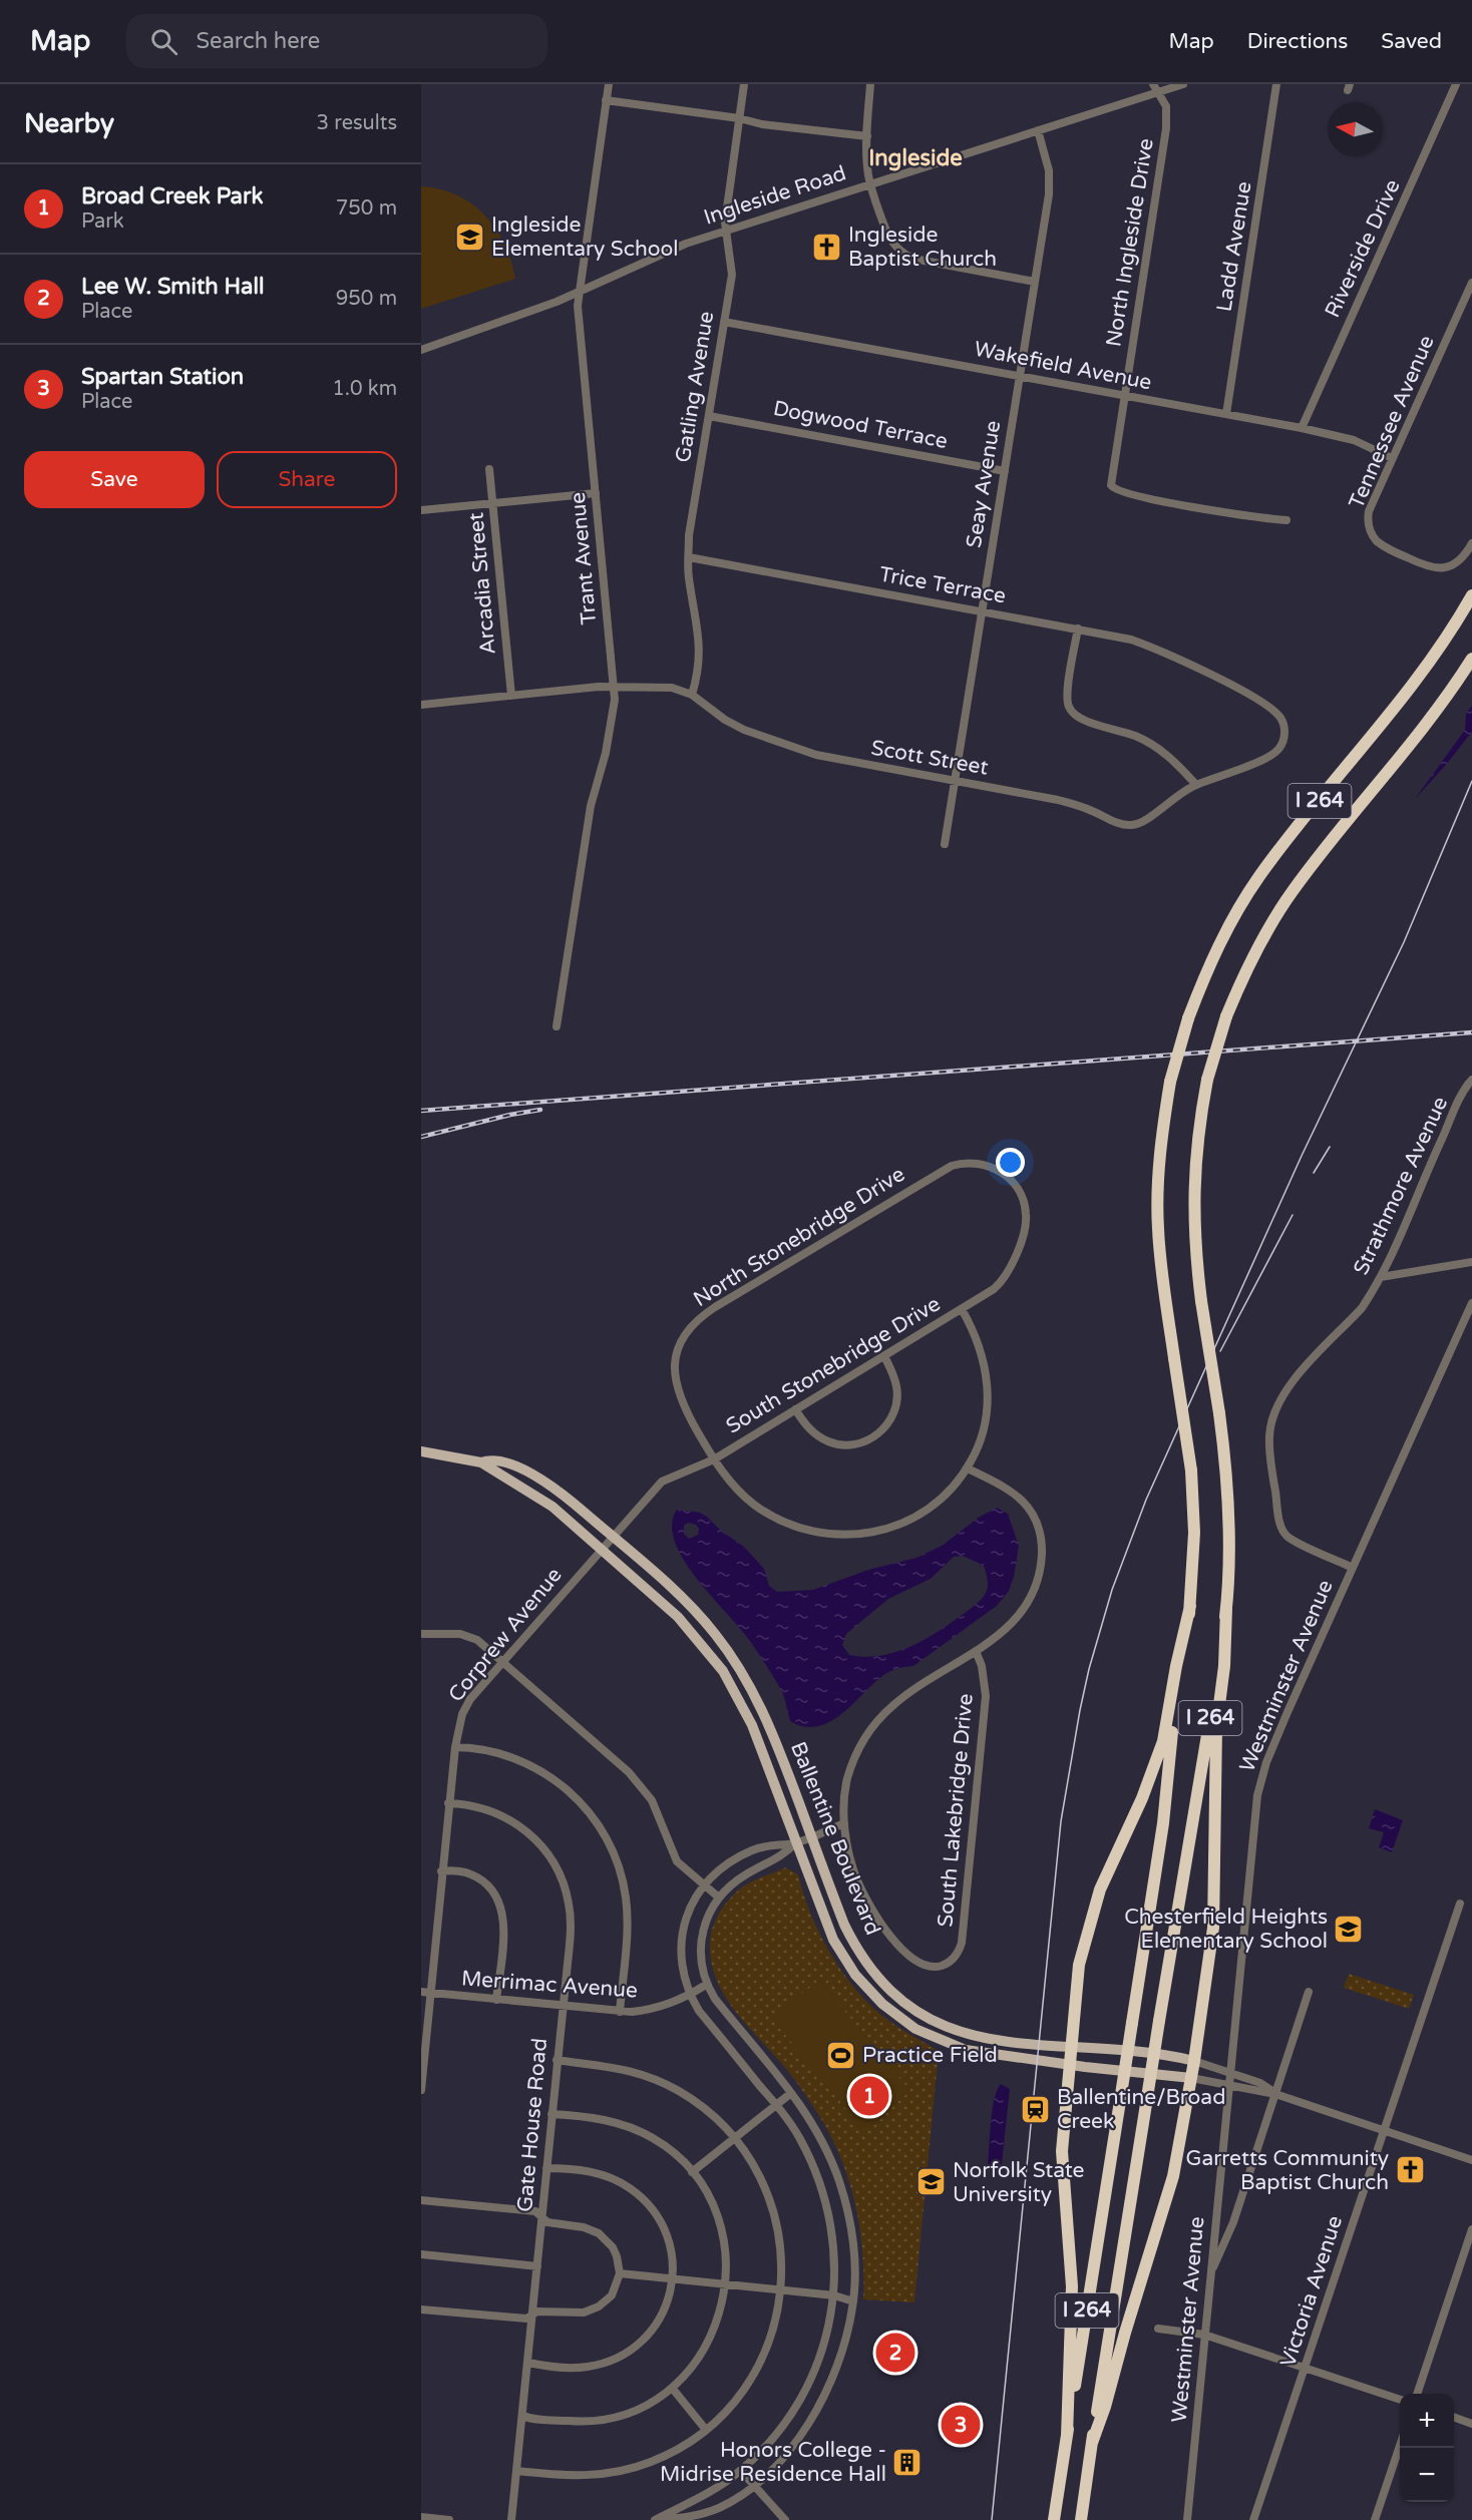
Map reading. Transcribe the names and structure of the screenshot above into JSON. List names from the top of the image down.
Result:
{
  "streets": {
    "highway": ["I 264"],
    "main road": ["Ballentine Boulevard"],
    "street": [
      "Ingleside Road",
      "North Ingleside Drive",
      "Ladd Avenue",
      "Riverside Drive",
      "Wakefield Avenue",
      "Gatling Avenue",
      "Tennessee Avenue",
      "Dogwood Terrace",
      "Seay Avenue",
      "Trant Avenue",
      "Arcadia Street",
      "Trice Terrace",
      "Scott Street",
      "Strathmore Avenue",
      "North Stonebridge Drive",
      "South Stonebridge Drive",
      "Corprew Avenue",
      "Westminster Avenue",
      "South Lakebridge Drive",
      "Merrimac Avenue",
      "Gate House Road",
      "Victoria Avenue"
    ]
  },
  "crossings": [
    ["Ingleside Road", "North Ingleside Drive"],
    ["Ingleside Road", "Gatling Avenue"],
    ["Ingleside Road", "Seay Avenue"],
    ["Ingleside Road", "Trant Avenue"],
    ["North Ingleside Drive", "Wakefield Avenue"],
    ["Ladd Avenue", "Wakefield Avenue"],
    ["Riverside Drive", "Wakefield Avenue"],
    ["Wakefield Avenue", "Gatling Avenue"],
    ["Wakefield Avenue", "Tennessee Avenue"],
    ["Wakefield Avenue", "Seay Avenue"],
    ["Gatling Avenue", "Dogwood Terrace"],
    ["Gatling Avenue", "Trice Terrace"],
    ["Gatling Avenue", "Scott Street"],
    ["Dogwood Terrace", "Seay Avenue"],
    ["Seay Avenue", "Trice Terrace"],
    ["Seay Avenue", "Scott Street"],
    ["Trant Avenue", "Scott Street"],
    ["Arcadia Street", "Scott Street"],
    ["Trice Terrace", "Scott Street"],
    ["Strathmore Avenue", "Westminster Avenue"],
    ["North Stonebridge Drive", "South Stonebridge Drive"],
    ["South Stonebridge Drive", "Corprew Avenue"],
    ["South Stonebridge Drive", "Ballentine Boulevard"],
    ["Corprew Avenue", "Ballentine Boulevard"],
    ["Corprew Avenue", "Merrimac Avenue"],
    ["Corprew Avenue", "Gate House Road"],
    ["Westminster Avenue", "Ballentine Boulevard"],
    ["Ballentine Boulevard", "Victoria Avenue"],
    ["Merrimac Avenue", "Gate House Road"]
  ],
  "districts": ["Ingleside"],
  "places": {
    "school or university": ["Ingleside Elementary School", "Chesterfield Heights Elementary School", "Norfolk State University"],
    "church": ["Ingleside Baptist Church", "Garretts Community Baptist Church"],
    "sports": ["Practice Field"],
    "station": ["Ballentine/Broad Creek"],
    "building": ["Honors College - Midrise Residence Hall"]
  },
  "north": "left",
  "page": {
    "header": "Map",
    "search": "Search here",
    "nav": ["Map", "Directions", "Saved"],
    "heading": ["Nearby", "3 results"],
    "list": [
      {
        "mark": "1",
        "name": "Broad Creek Park",
        "note": "Park",
        "value": "750 m"
      },
      {
        "mark": "2",
        "name": "Lee W. Smith Hall",
        "note": "Place",
        "value": "950 m"
      },
      {
        "mark": "3",
        "name": "Spartan Station",
        "note": "Place",
        "value": "1.0 km"
      }
    ],
    "buttons": ["Save", "Share"],
    "pins": ["1", "2", "3"],
    "map_buttons": ["+", "−"]
  }
}
